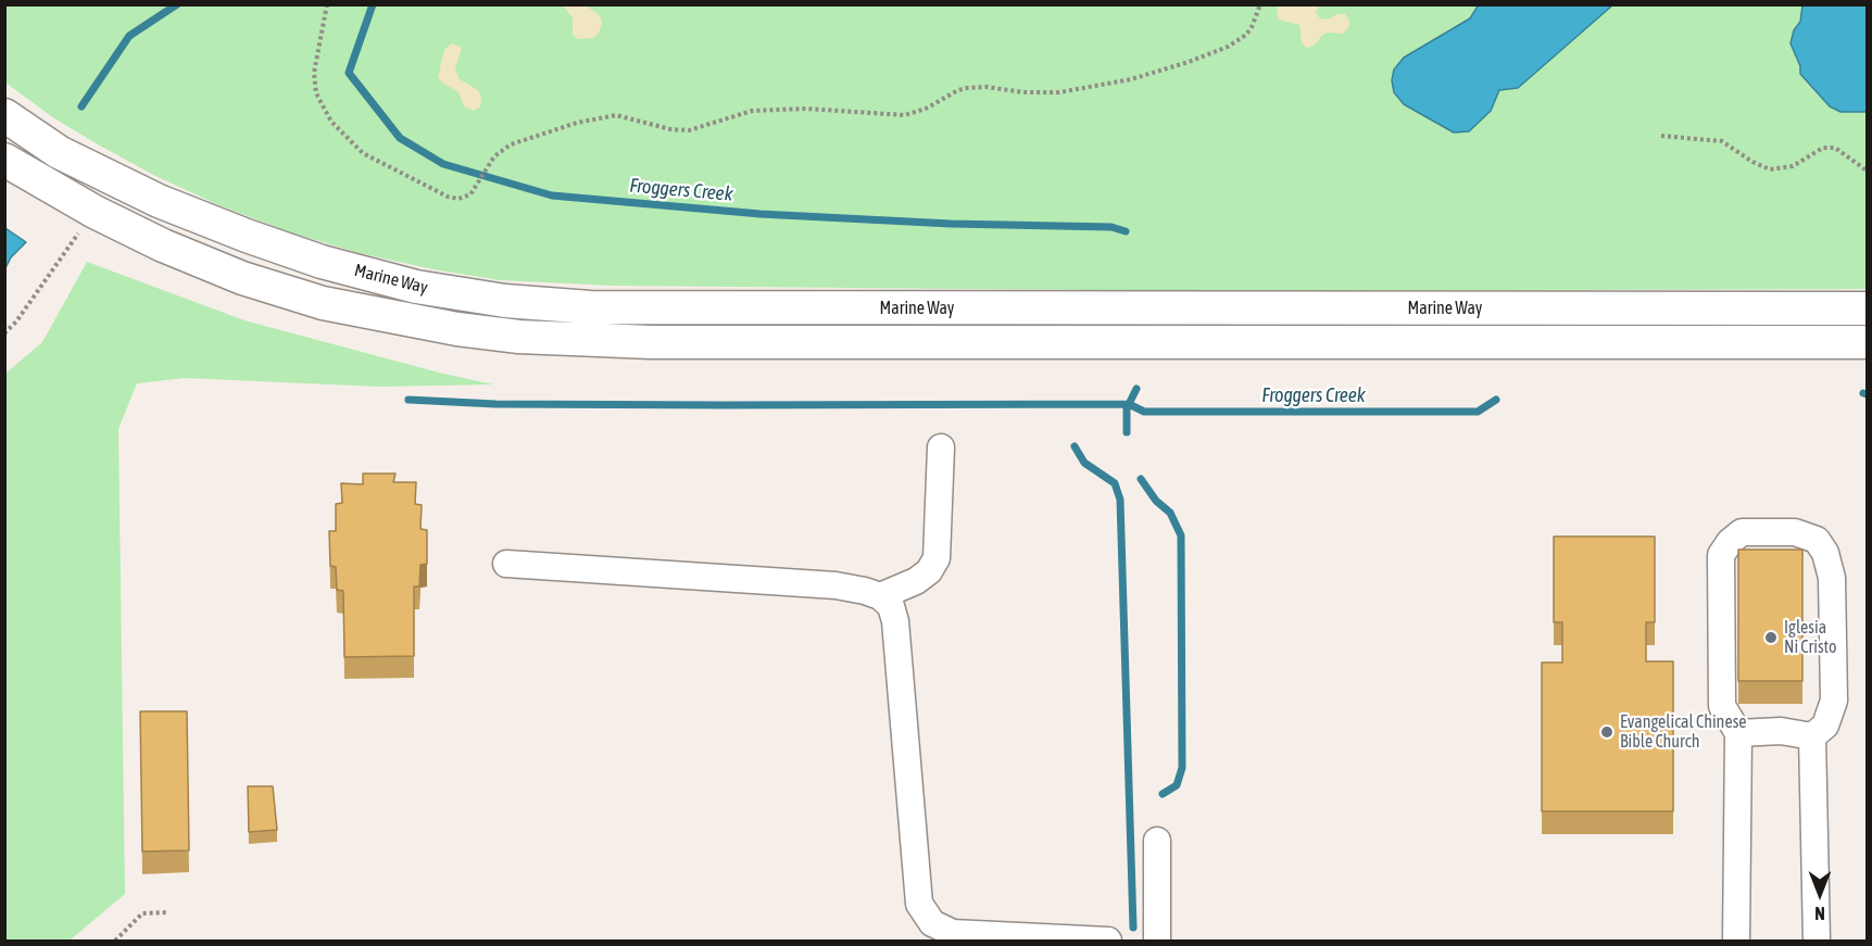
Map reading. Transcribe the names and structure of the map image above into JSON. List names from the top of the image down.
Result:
{
  "streets": {
    "main road": ["Marine Way"]
  },
  "water": ["Froggers Creek"],
  "places": ["Iglesia Ni Cristo", "Evangelical Chinese Bible Church"],
  "north": "bottom"
}
